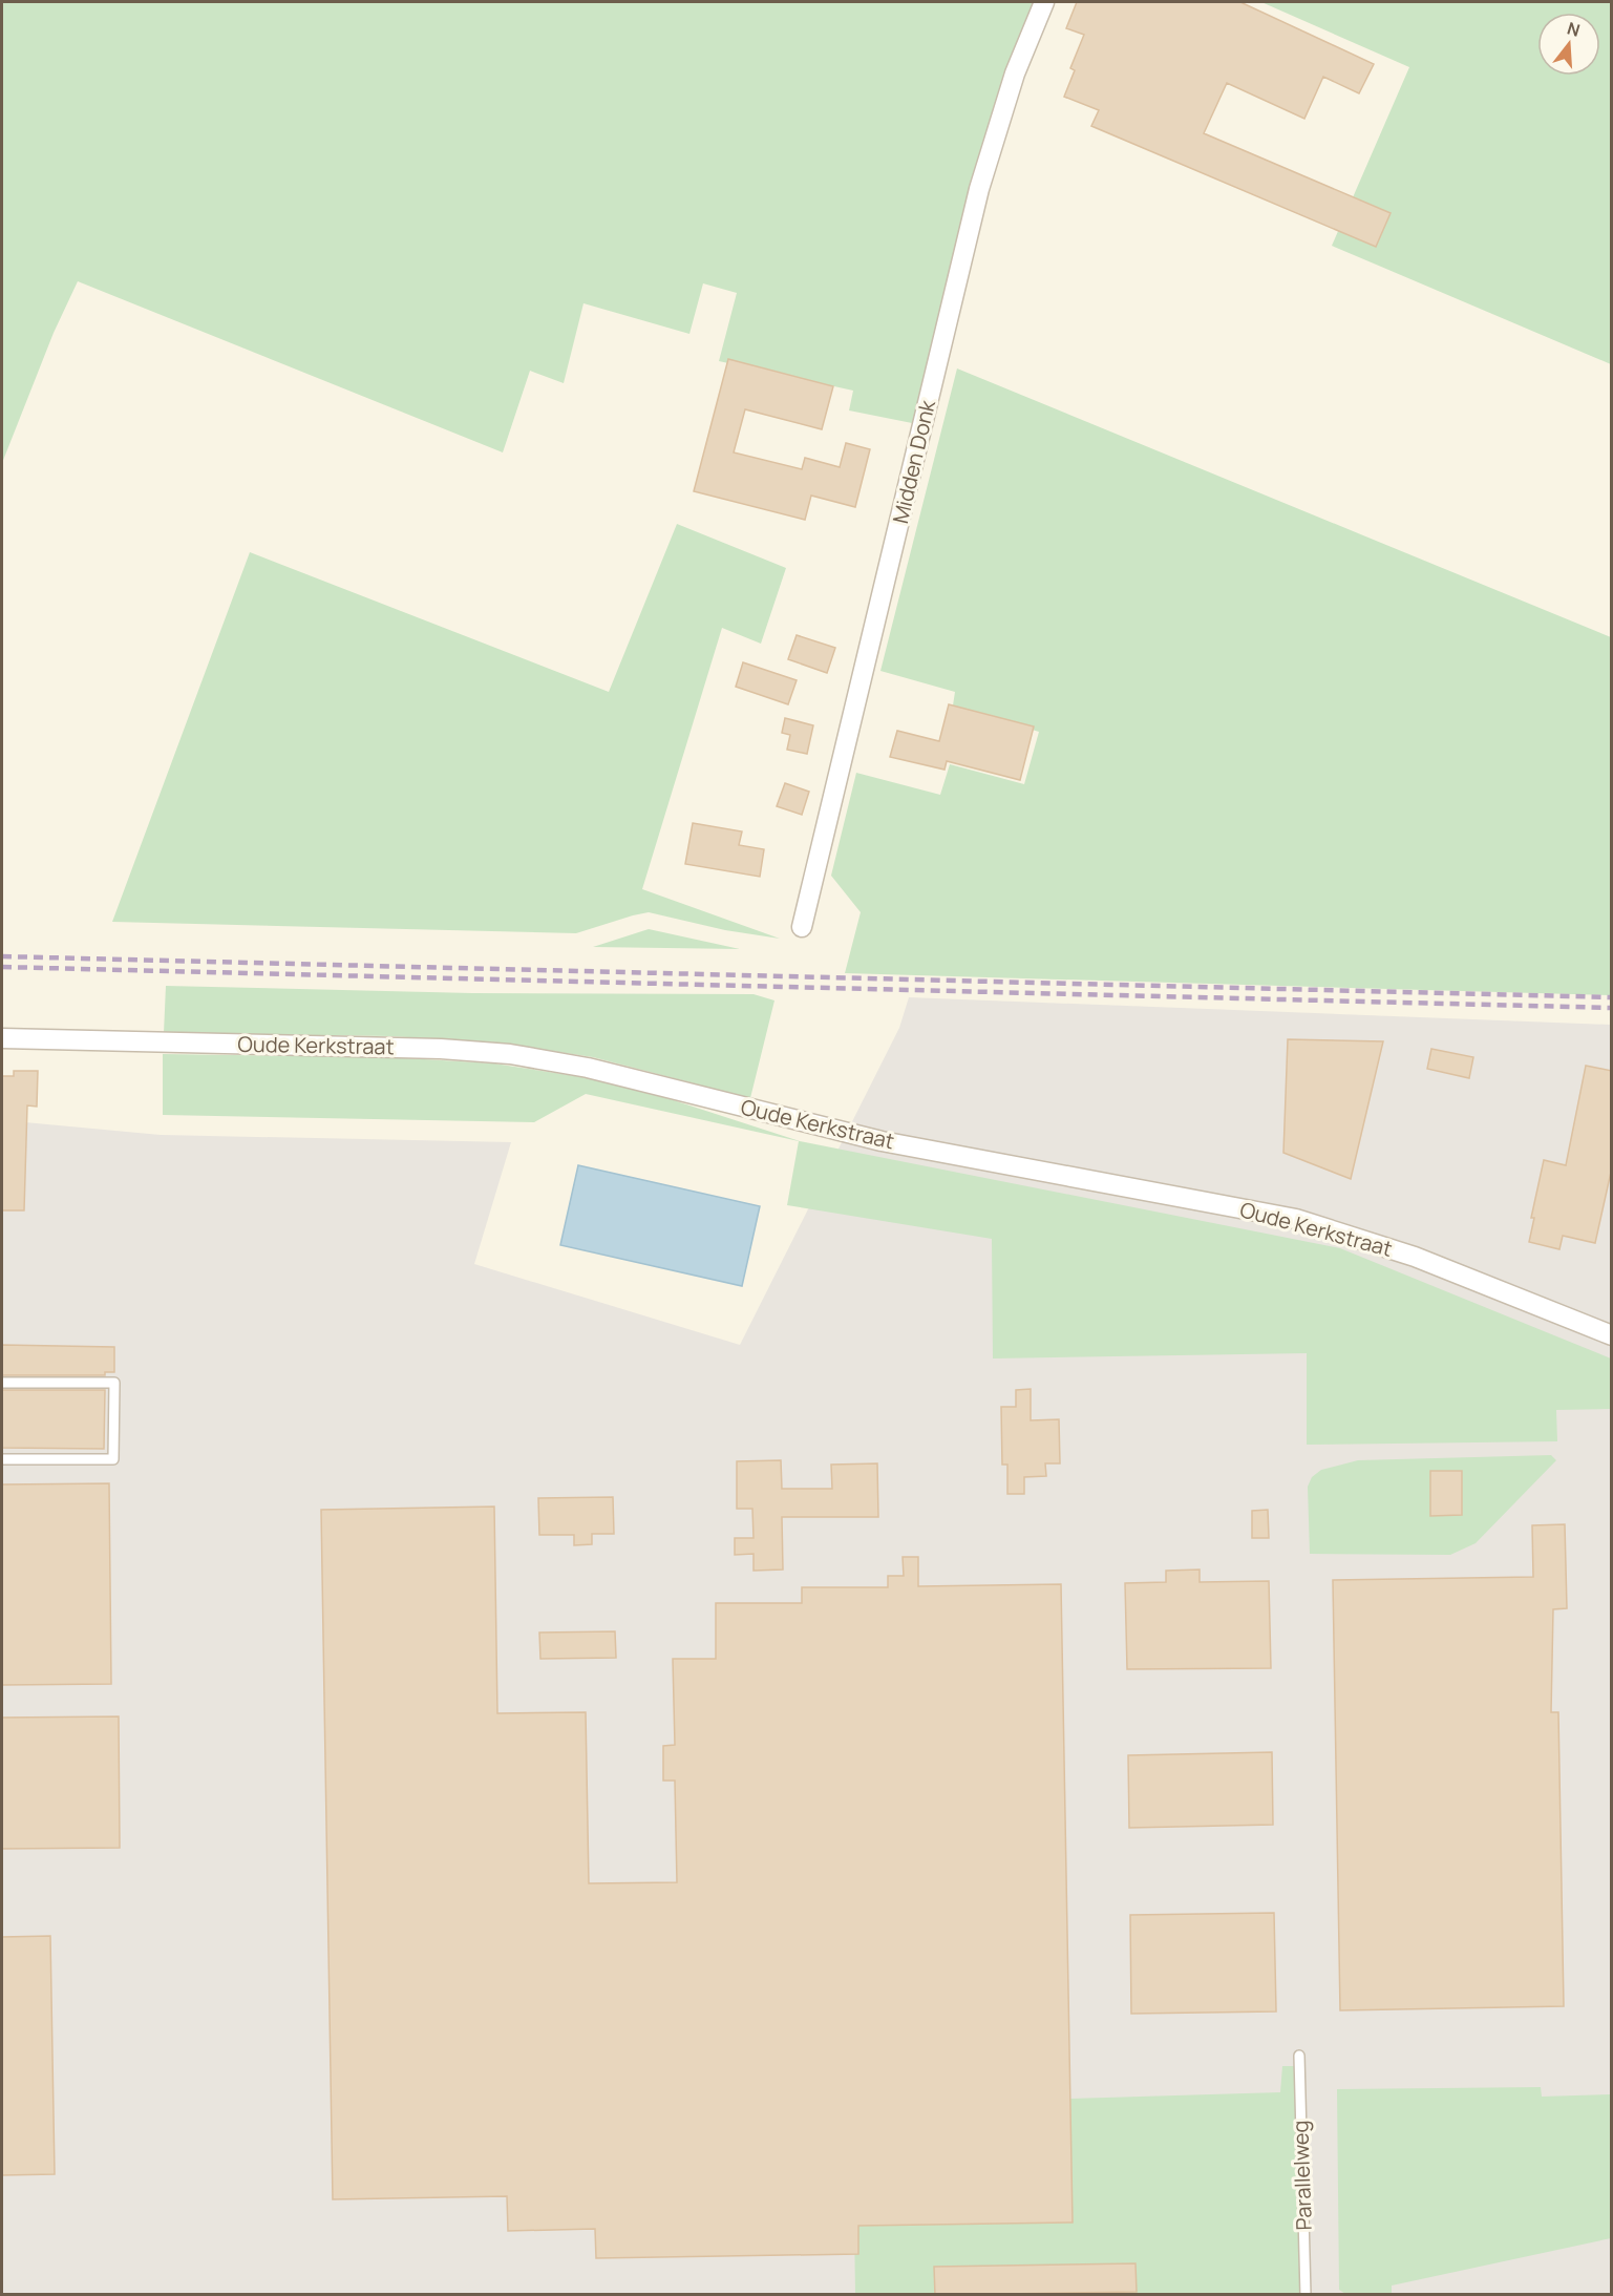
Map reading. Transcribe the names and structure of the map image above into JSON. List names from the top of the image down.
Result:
{
  "streets": {
    "street": ["Midden Donk", "Oude Kerkstraat"],
    "lane": ["Parallelweg"]
  },
  "north": "top"
}
